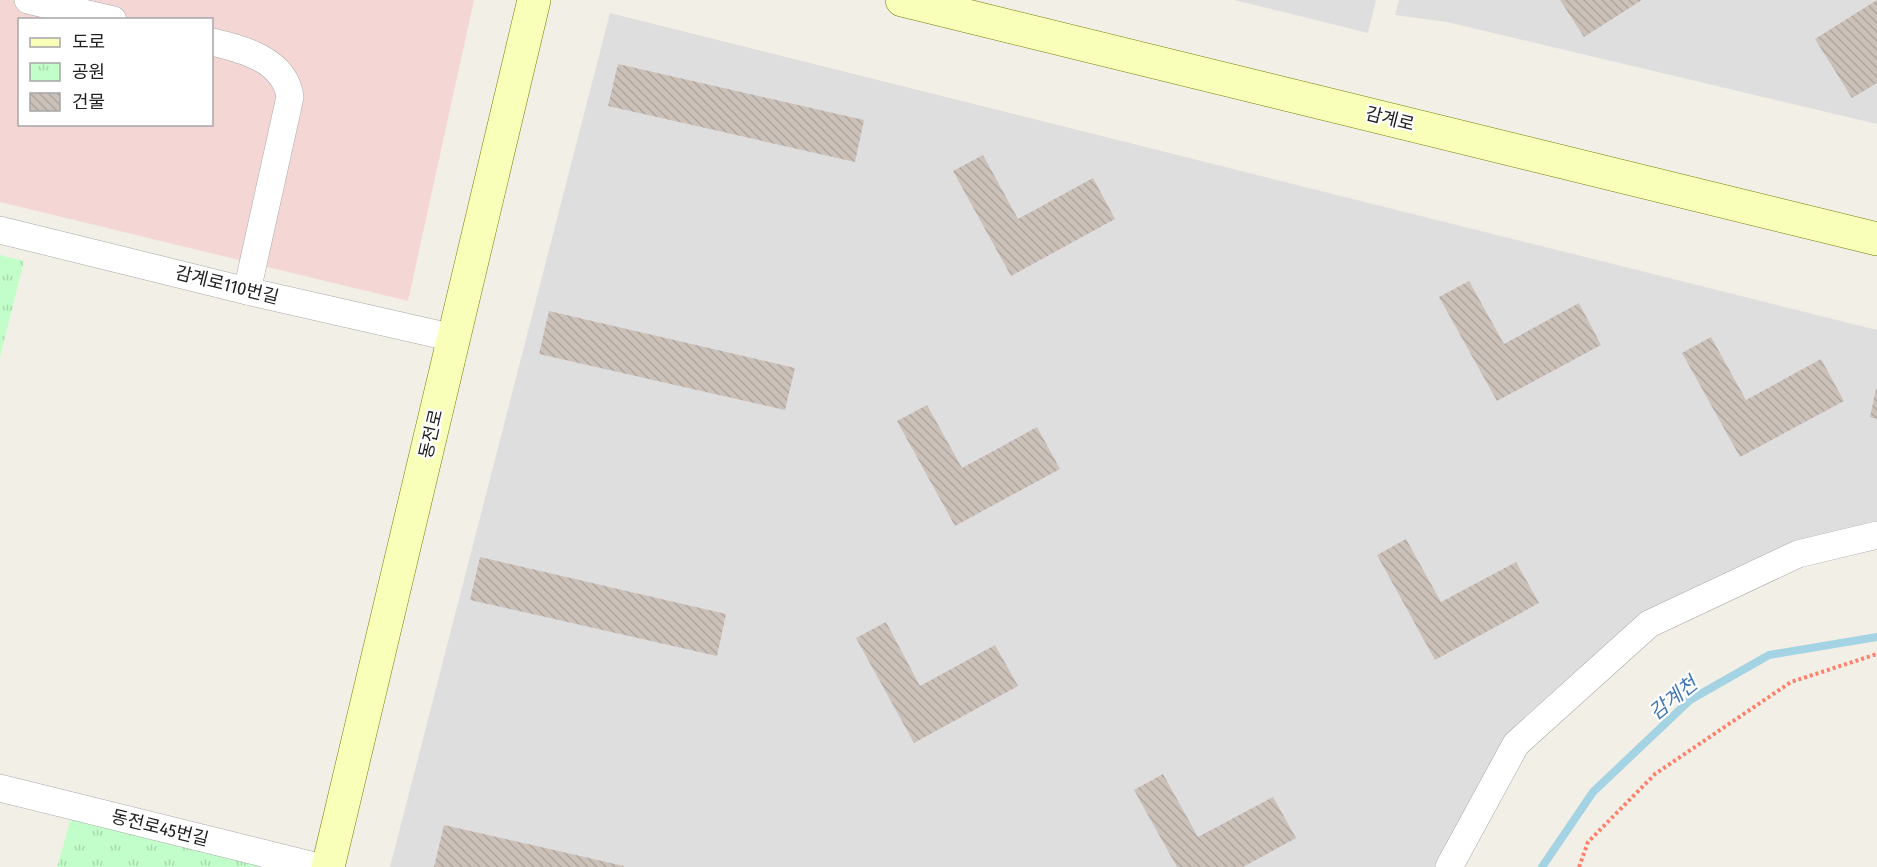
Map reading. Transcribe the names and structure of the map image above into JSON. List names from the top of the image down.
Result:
{
  "streets": {
    "main road": ["감계로", "동전로"],
    "street": ["감계로110번길", "동전로45번길"]
  },
  "crossings": [
    ["감계로110번길", "동전로"]
  ],
  "water": ["감계천"],
  "legend": ["도로", "공원", "건물"]
}
